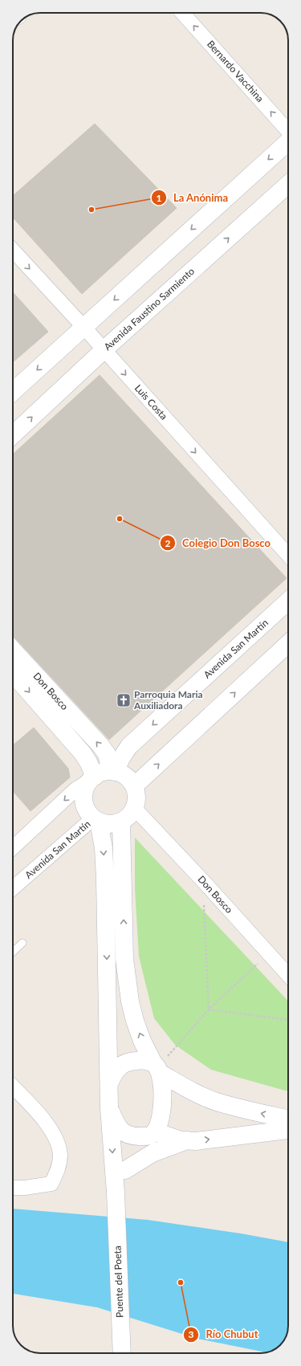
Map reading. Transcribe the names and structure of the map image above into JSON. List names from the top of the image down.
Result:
{
  "streets": {
    "main road": [
      "Avenida Faustino Sarmiento",
      "Avenida San Martín",
      "Don Bosco",
      "Puente del Poeta"
    ],
    "street": ["Bernardo Vacchina", "Luis Costa"]
  },
  "crossings": [
    ["Avenida Faustino Sarmiento", "Luis Costa"],
    ["Avenida San Martín", "Don Bosco"]
  ],
  "one_way": ["Bernardo Vacchina", "Luis Costa"],
  "places": {
    "other": ["La Anónima", "Colegio Don Bosco", "Río Chubut"],
    "church": ["Parroquia Maria Auxiliadora"]
  }
}
